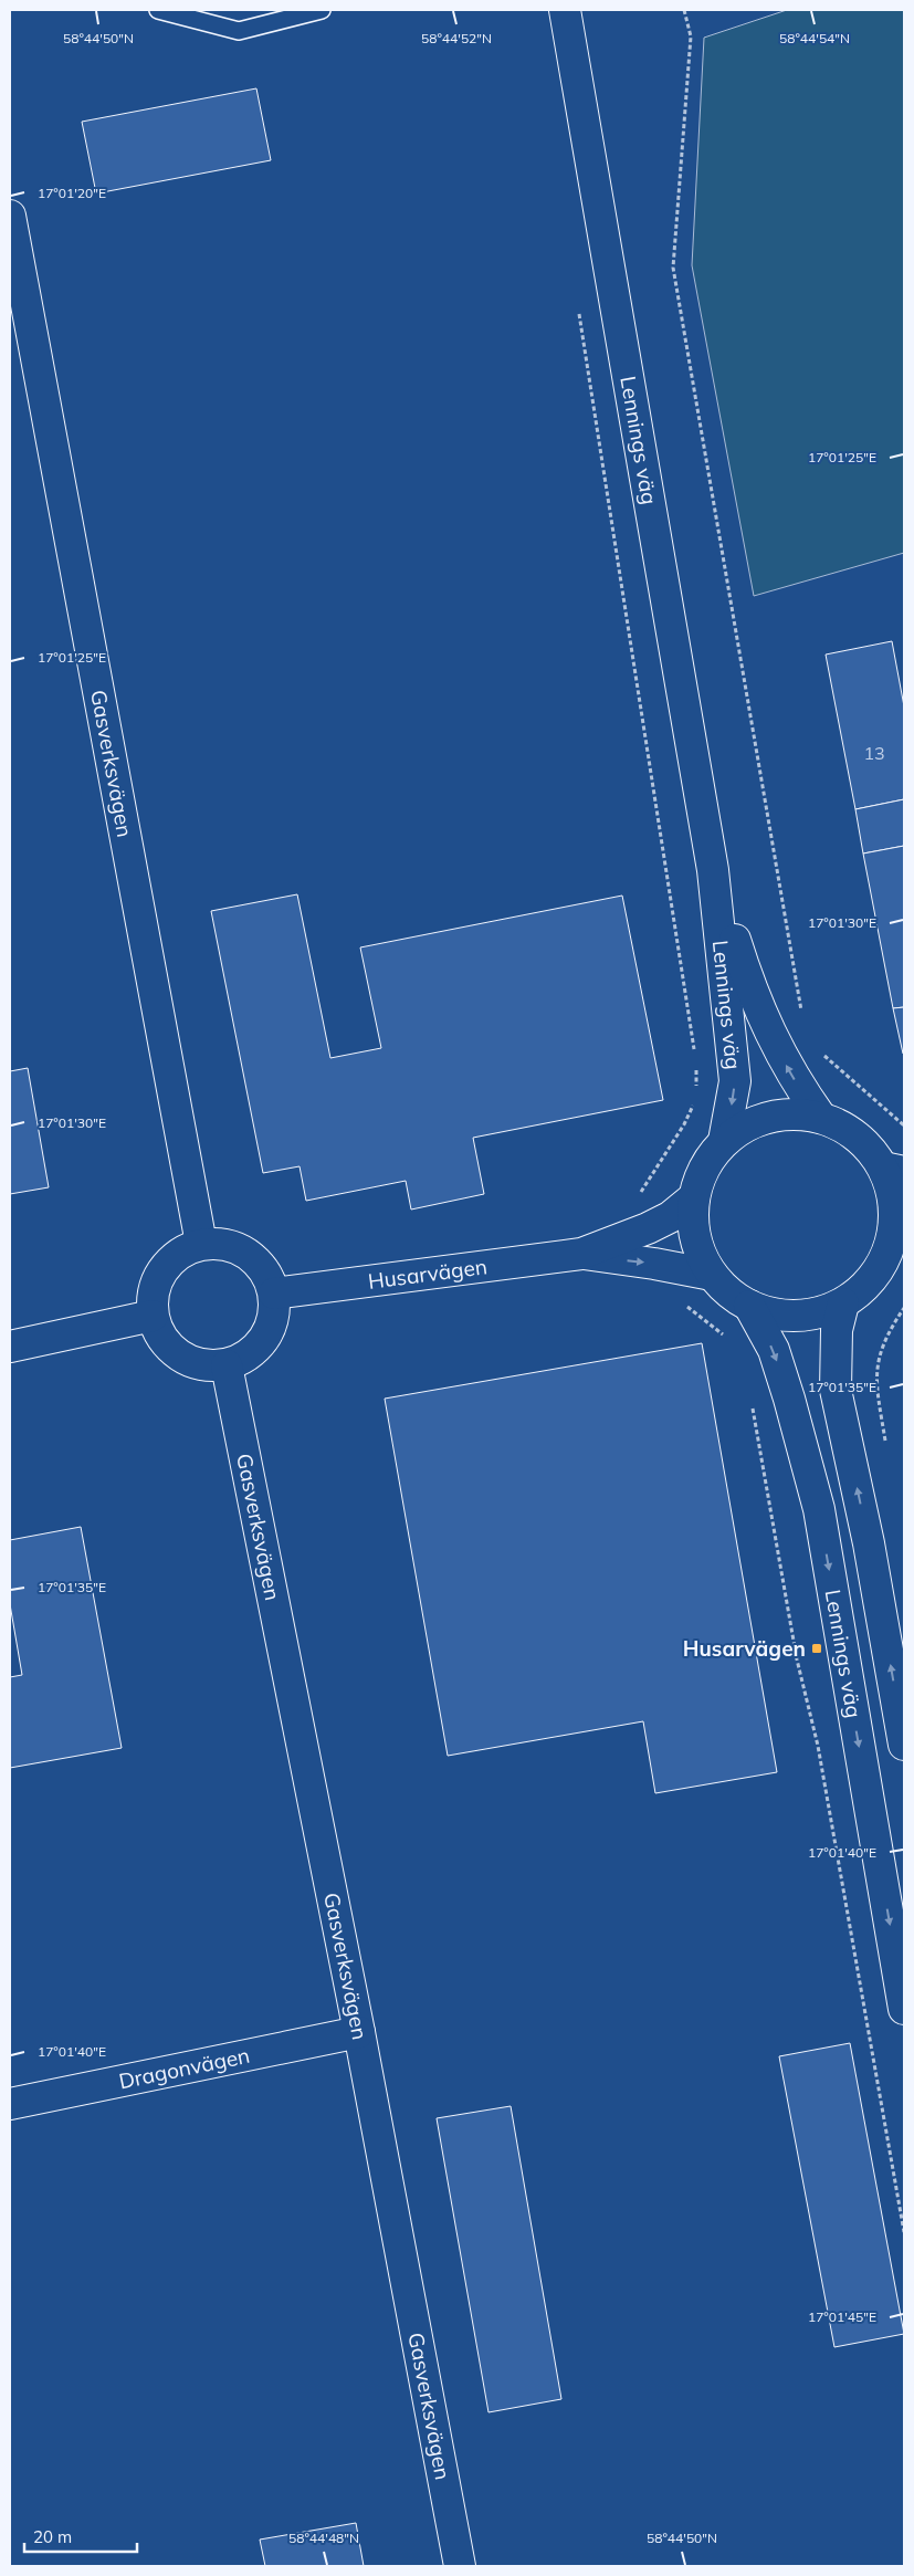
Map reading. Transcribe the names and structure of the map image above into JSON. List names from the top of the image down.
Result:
{
  "streets": {
    "street": [
      "Lennings väg",
      "Gasverksvägen",
      "Husarvägen",
      "Dragonvägen"
    ]
  },
  "crossings": [
    ["Gasverksvägen", "Husarvägen"],
    ["Gasverksvägen", "Dragonvägen"]
  ],
  "places": {
    "transit": ["Husarvägen"]
  },
  "house_numbers": ["13"],
  "scale_bar": "20 m",
  "coordinates": [
    "58°44'50\"N",
    "58°44'52\"N",
    "58°44'54\"N",
    "17°01'20\"E",
    "17°01'25\"E",
    "17°01'30\"E",
    "17°01'35\"E",
    "17°01'40\"E",
    "17°01'45\"E",
    "58°44'48\"N"
  ]
}
